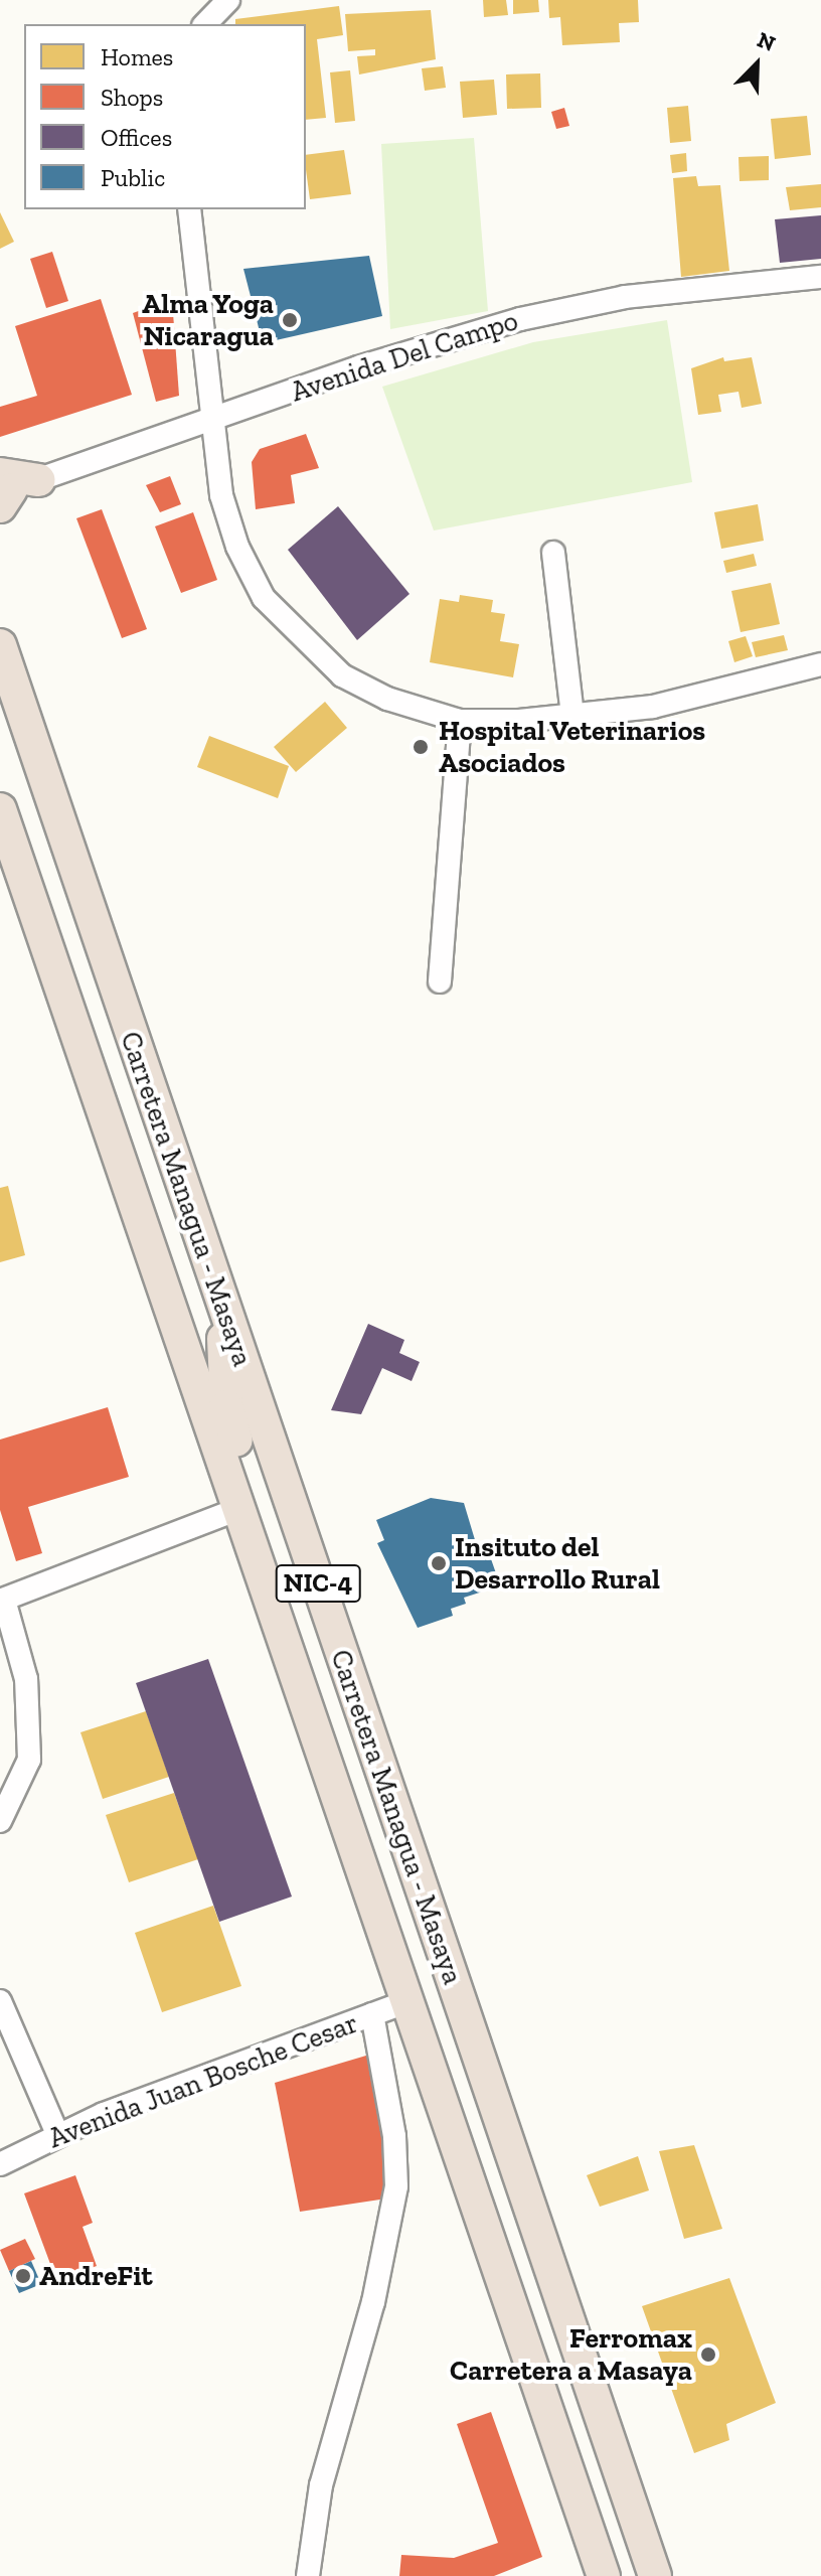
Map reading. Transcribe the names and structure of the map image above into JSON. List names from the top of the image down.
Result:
{
  "streets": {
    "highway": ["Carretera Managua - Masaya", "NIC-4"],
    "street": ["Avenida Del Campo", "Avenida Juan Bosche Cesar"]
  },
  "crossings": [
    ["Carretera Managua - Masaya", "Avenida Juan Bosche Cesar"]
  ],
  "places": [
    "Alma Yoga Nicaragua",
    "Hospital Veterinarios Asociados",
    "Insituto del Desarrollo Rural",
    "AndreFit",
    "Ferromax Carretera a Masaya"
  ],
  "legend": [
    "Homes",
    "Shops",
    "Offices",
    "Public"
  ],
  "north": "top right"
}
